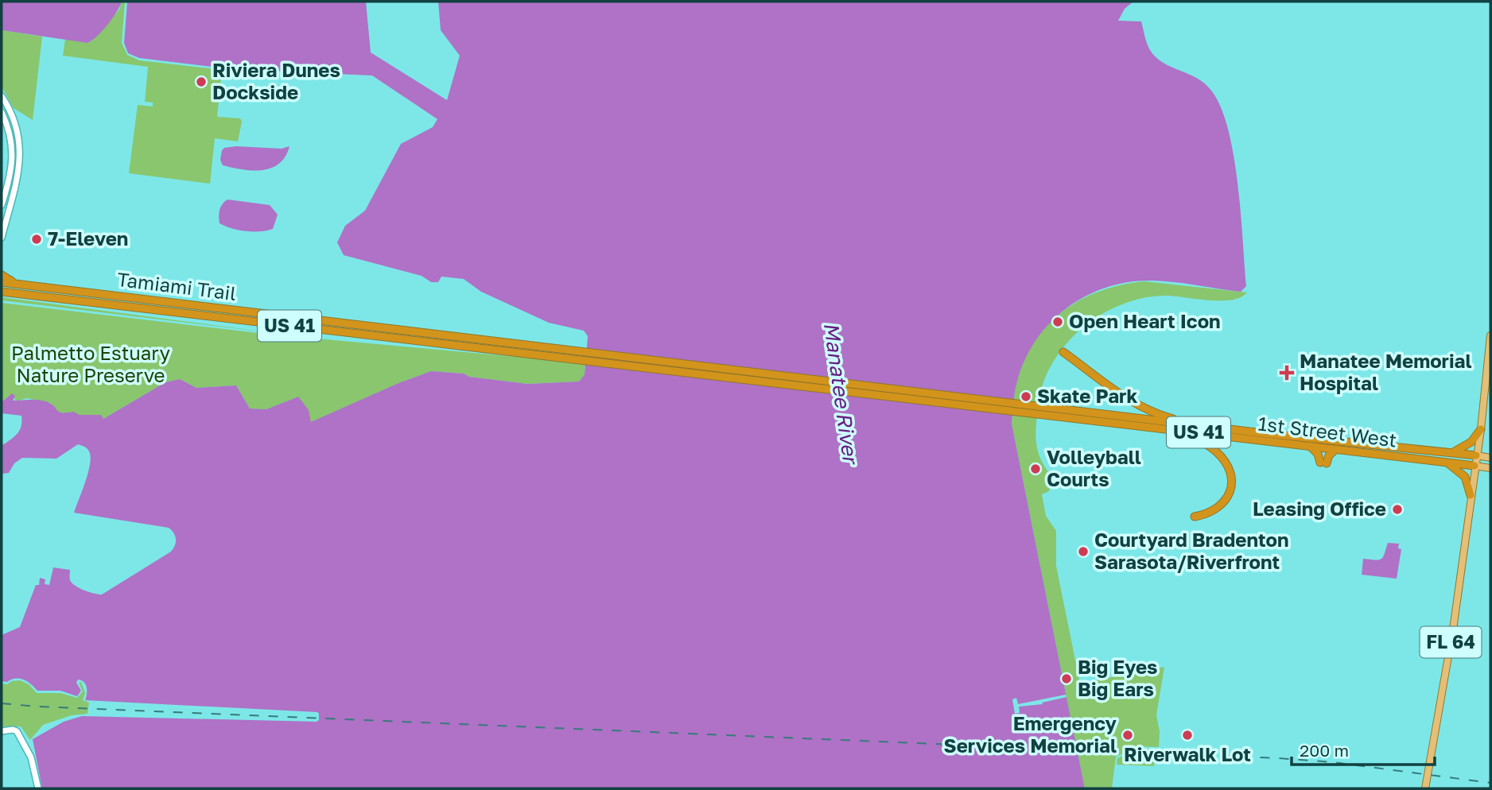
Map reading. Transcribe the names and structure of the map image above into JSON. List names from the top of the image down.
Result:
{
  "streets": {
    "highway": ["Tamiami Trail", "US 41", "1st Street West"],
    "main road": ["FL 64"]
  },
  "crossings": [
    ["Tamiami Trail", "US 41"],
    ["US 41", "1st Street West"],
    ["US 41", "FL 64"],
    ["1st Street West", "FL 64"]
  ],
  "water": ["Manatee River"],
  "parks": ["Palmetto Estuary Nature Preserve"],
  "places": {
    "other": [
      "Riviera Dunes Dockside",
      "7-Eleven",
      "Open Heart Icon",
      "Skate Park",
      "Volleyball Courts",
      "Leasing Office",
      "Courtyard Bradenton Sarasota/Riverfront",
      "Big Eyes Big Ears",
      "Emergency Services Memorial",
      "Riverwalk Lot"
    ],
    "health": ["Manatee Memorial Hospital"]
  },
  "scale_bar": "200 m"
}
